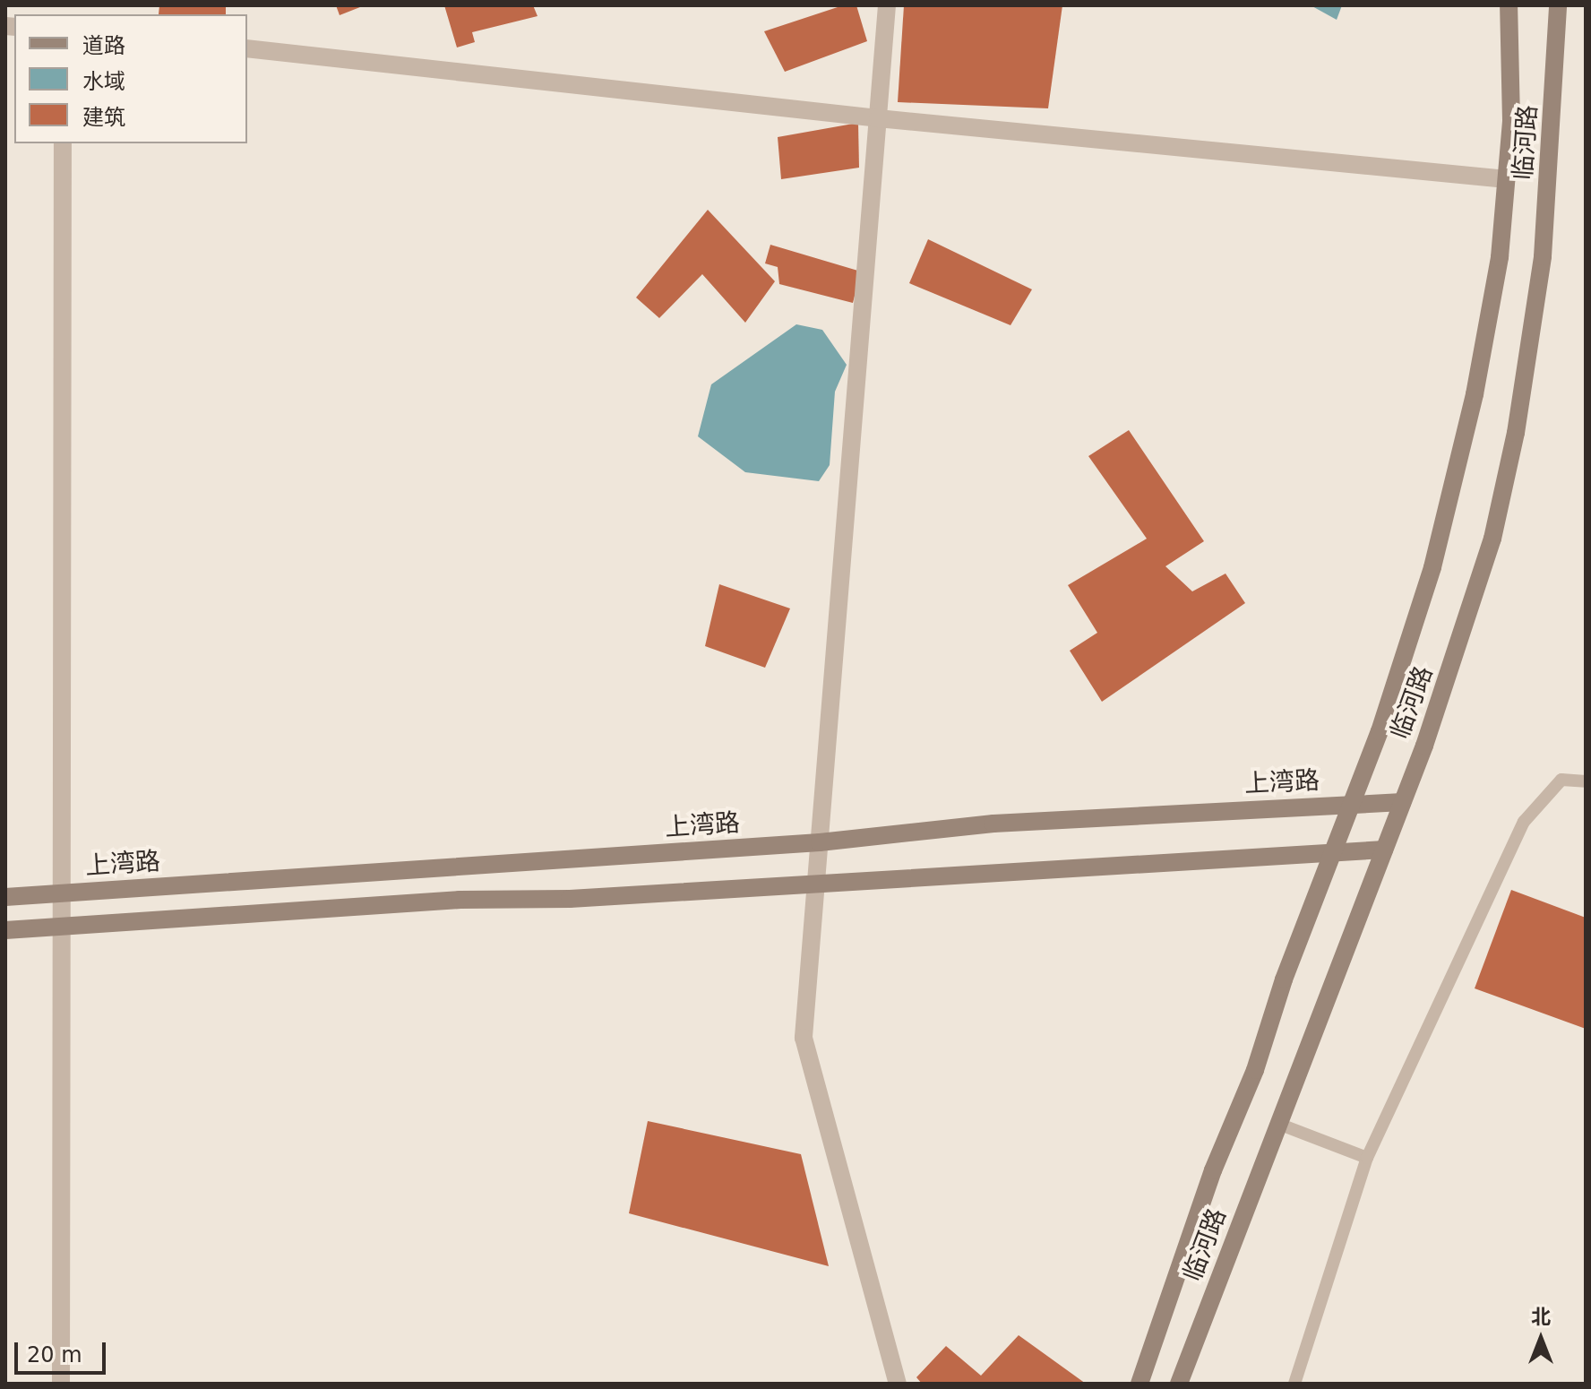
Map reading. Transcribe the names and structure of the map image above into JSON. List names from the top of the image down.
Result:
{
  "streets": {
    "main road": ["临河路", "上湾路"]
  },
  "crossings": [
    ["临河路", "上湾路"]
  ],
  "legend": ["道路", "水域", "建筑"],
  "scale_bar": "20 m",
  "north": "top"
}
